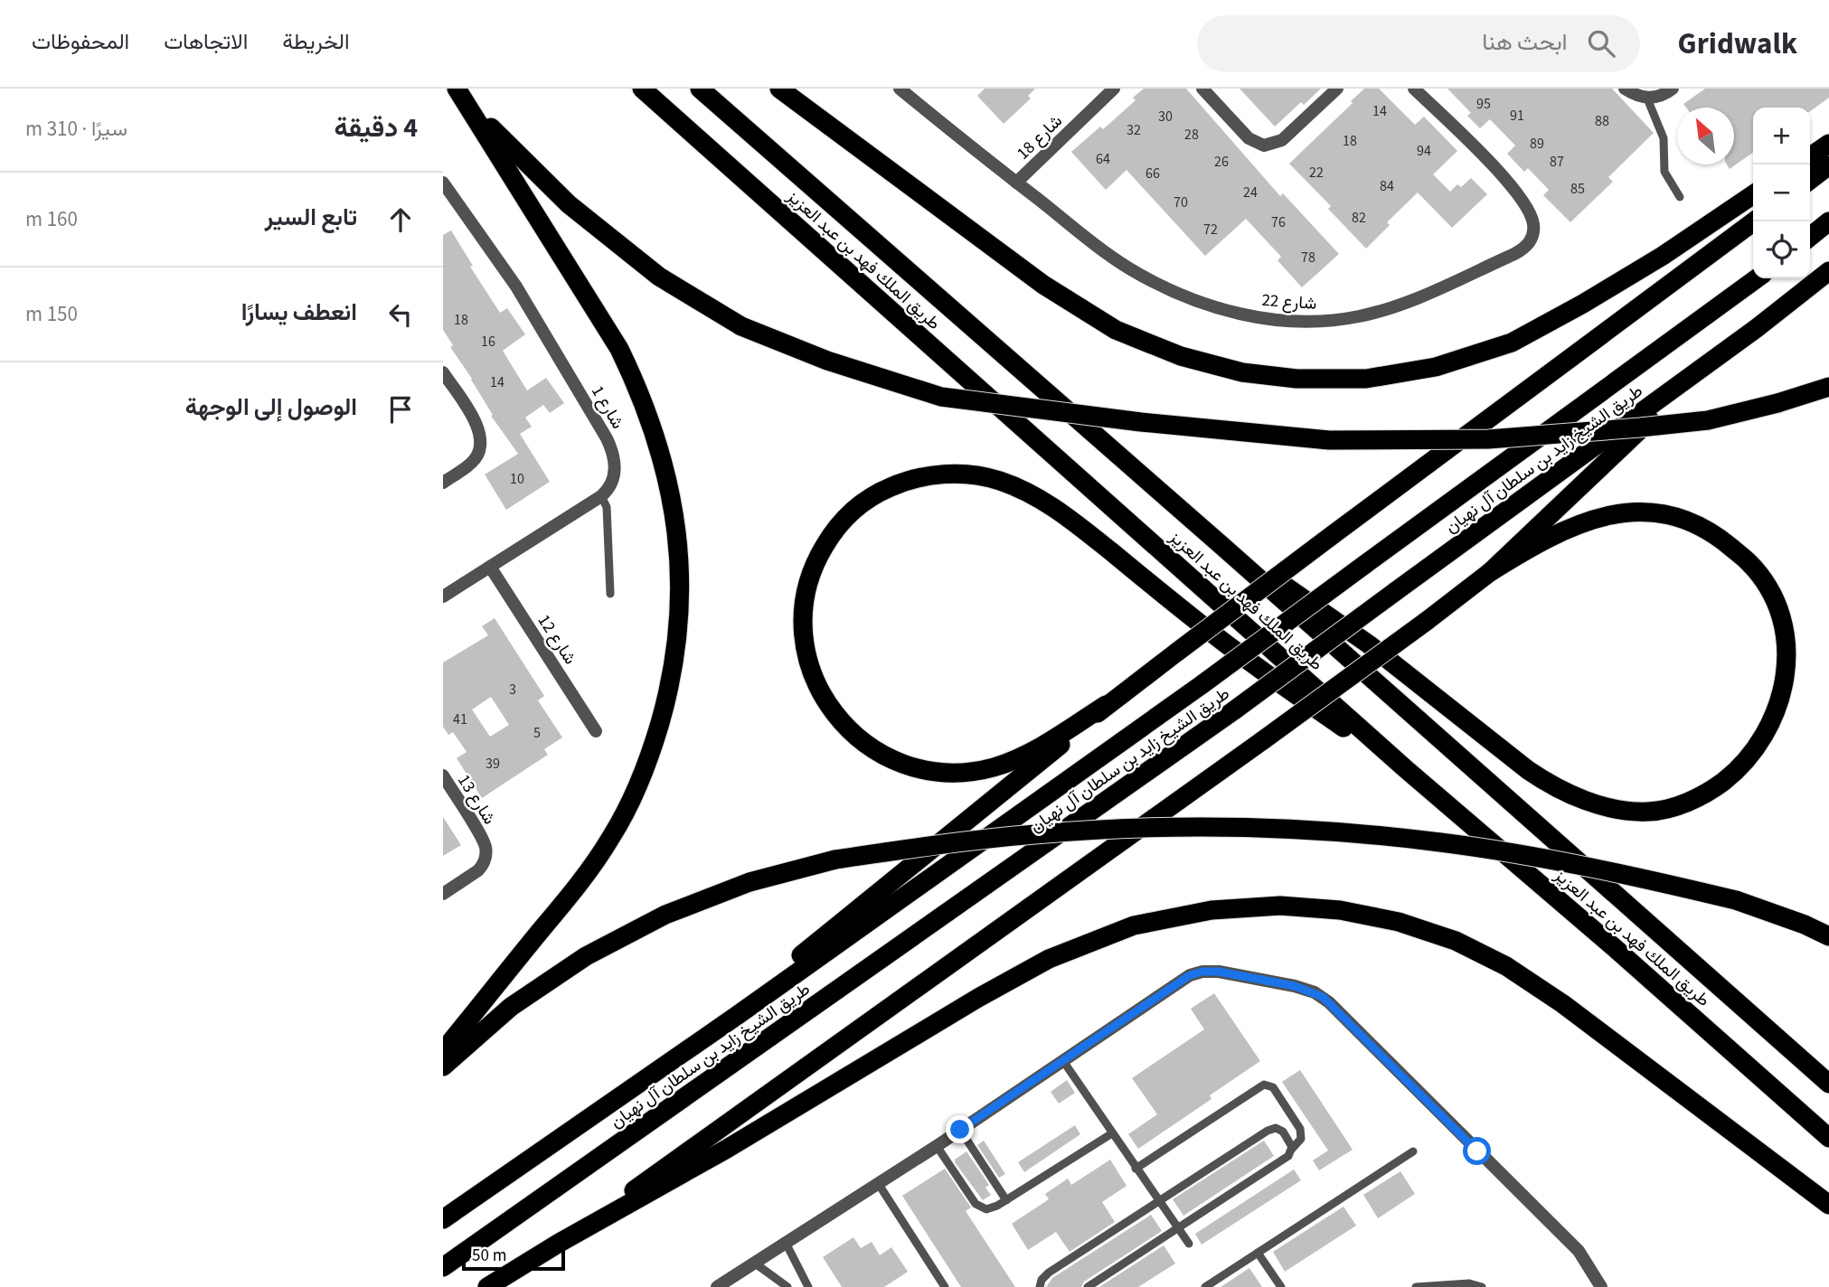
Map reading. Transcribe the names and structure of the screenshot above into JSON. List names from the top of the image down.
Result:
{
  "streets": {
    "highway": ["طريق الملك فهد بن عبد العزيز", "طريق الشيخ زايد بن سلطان آل نهيان"],
    "street": [
      "شارع 18",
      "شارع 22",
      "شارع 1",
      "شارع 12",
      "شارع 13"
    ]
  },
  "crossings": [
    ["شارع 18", "شارع 22"]
  ],
  "house_numbers": [
    "95",
    "14",
    "91",
    "30",
    "88",
    "32",
    "28",
    "18",
    "89",
    "94",
    "64",
    "26",
    "87",
    "22",
    "66",
    "84",
    "85",
    "24",
    "70",
    "82",
    "76",
    "72",
    "78",
    "18",
    "16",
    "14",
    "10",
    "3",
    "41",
    "5",
    "39"
  ],
  "scale_bar": "50 m",
  "north": "top left",
  "page": {
    "header": "Gridwalk",
    "search": "ابحث هنا",
    "nav": ["الخريطة", "الاتجاهات", "المحفوظات"],
    "heading": ["4 دقيقة", "سيرًا · 310 m"],
    "map_buttons": ["+", "−"],
    "list": [
      ["تابع السير", "160 m"],
      ["انعطف يسارًا", "150 m"],
      "الوصول إلى الوجهة"
    ],
    "scale": "50 m"
  }
}
